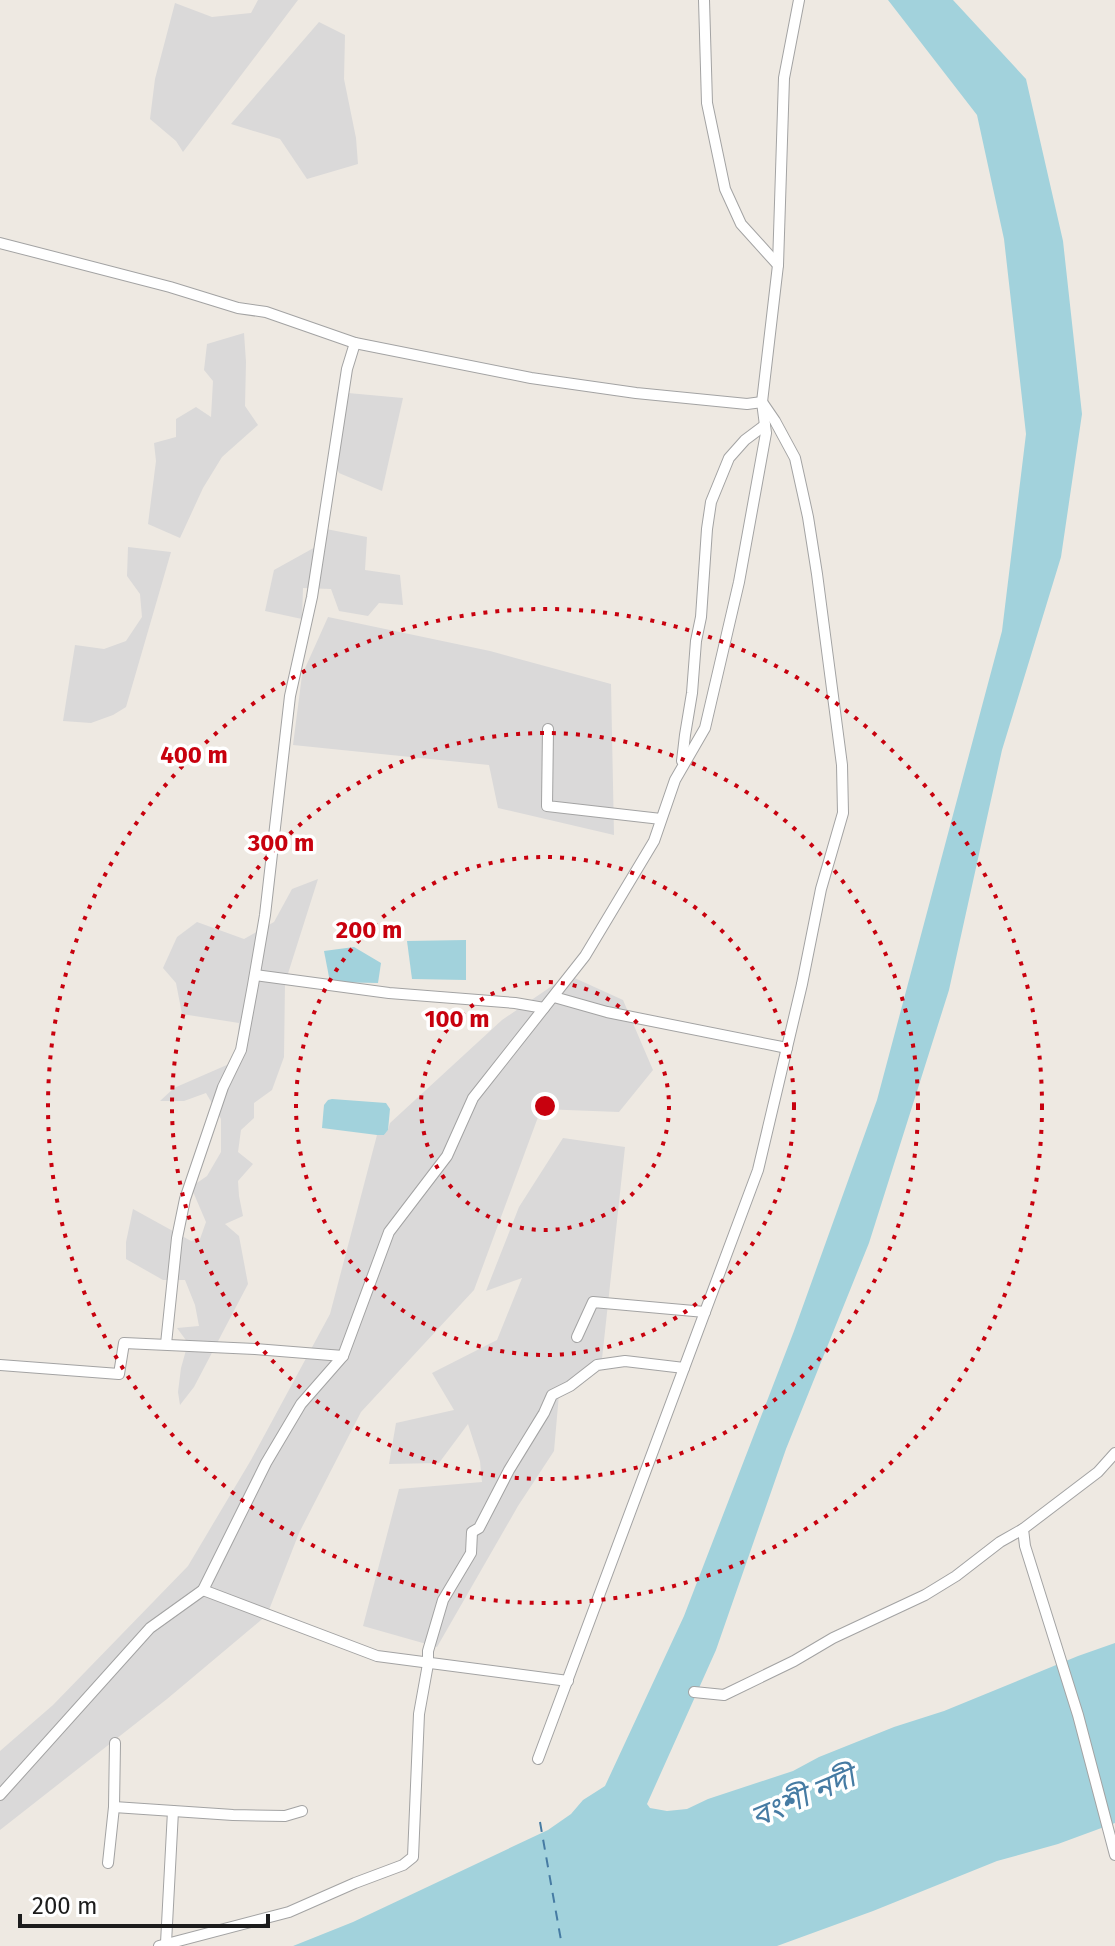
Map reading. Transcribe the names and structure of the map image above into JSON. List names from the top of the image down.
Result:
{
  "water": ["বংশী নদী"],
  "scale_bar": "200 m",
  "rings": [
    "400 m",
    "300 m",
    "200 m",
    "100 m"
  ]
}
